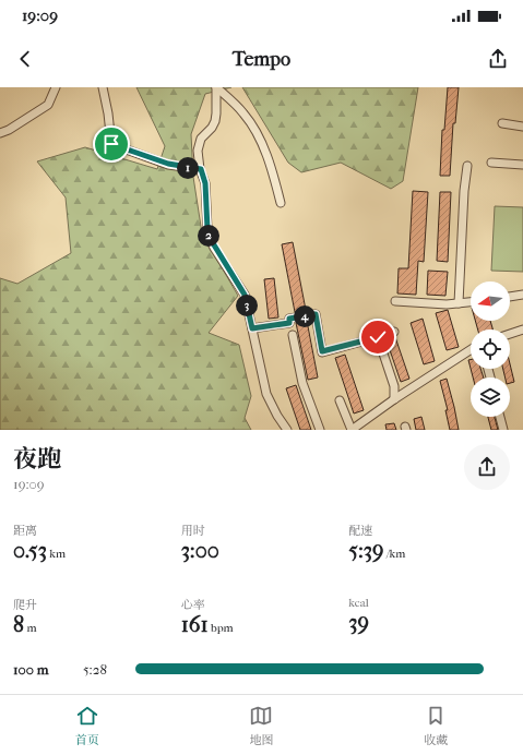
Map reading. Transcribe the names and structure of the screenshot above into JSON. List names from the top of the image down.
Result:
{
  "north": "left",
  "page": {
    "status": "19:09",
    "header": "Tempo",
    "pins": [
      "1",
      "2",
      "3",
      "4"
    ],
    "heading": ["夜跑", "19:09"],
    "stats": [
      ["距离", "0.53 km"],
      ["用时", "3:00"],
      ["配速", "5:39 /km"],
      ["爬升", "8 m"],
      ["心率", "161 bpm"],
      ["kcal", "39"]
    ],
    "list": [
      {
        "name": "100 m",
        "note": "5:28"
      }
    ],
    "tabs": ["首页", "地图", "收藏"]
  }
}
